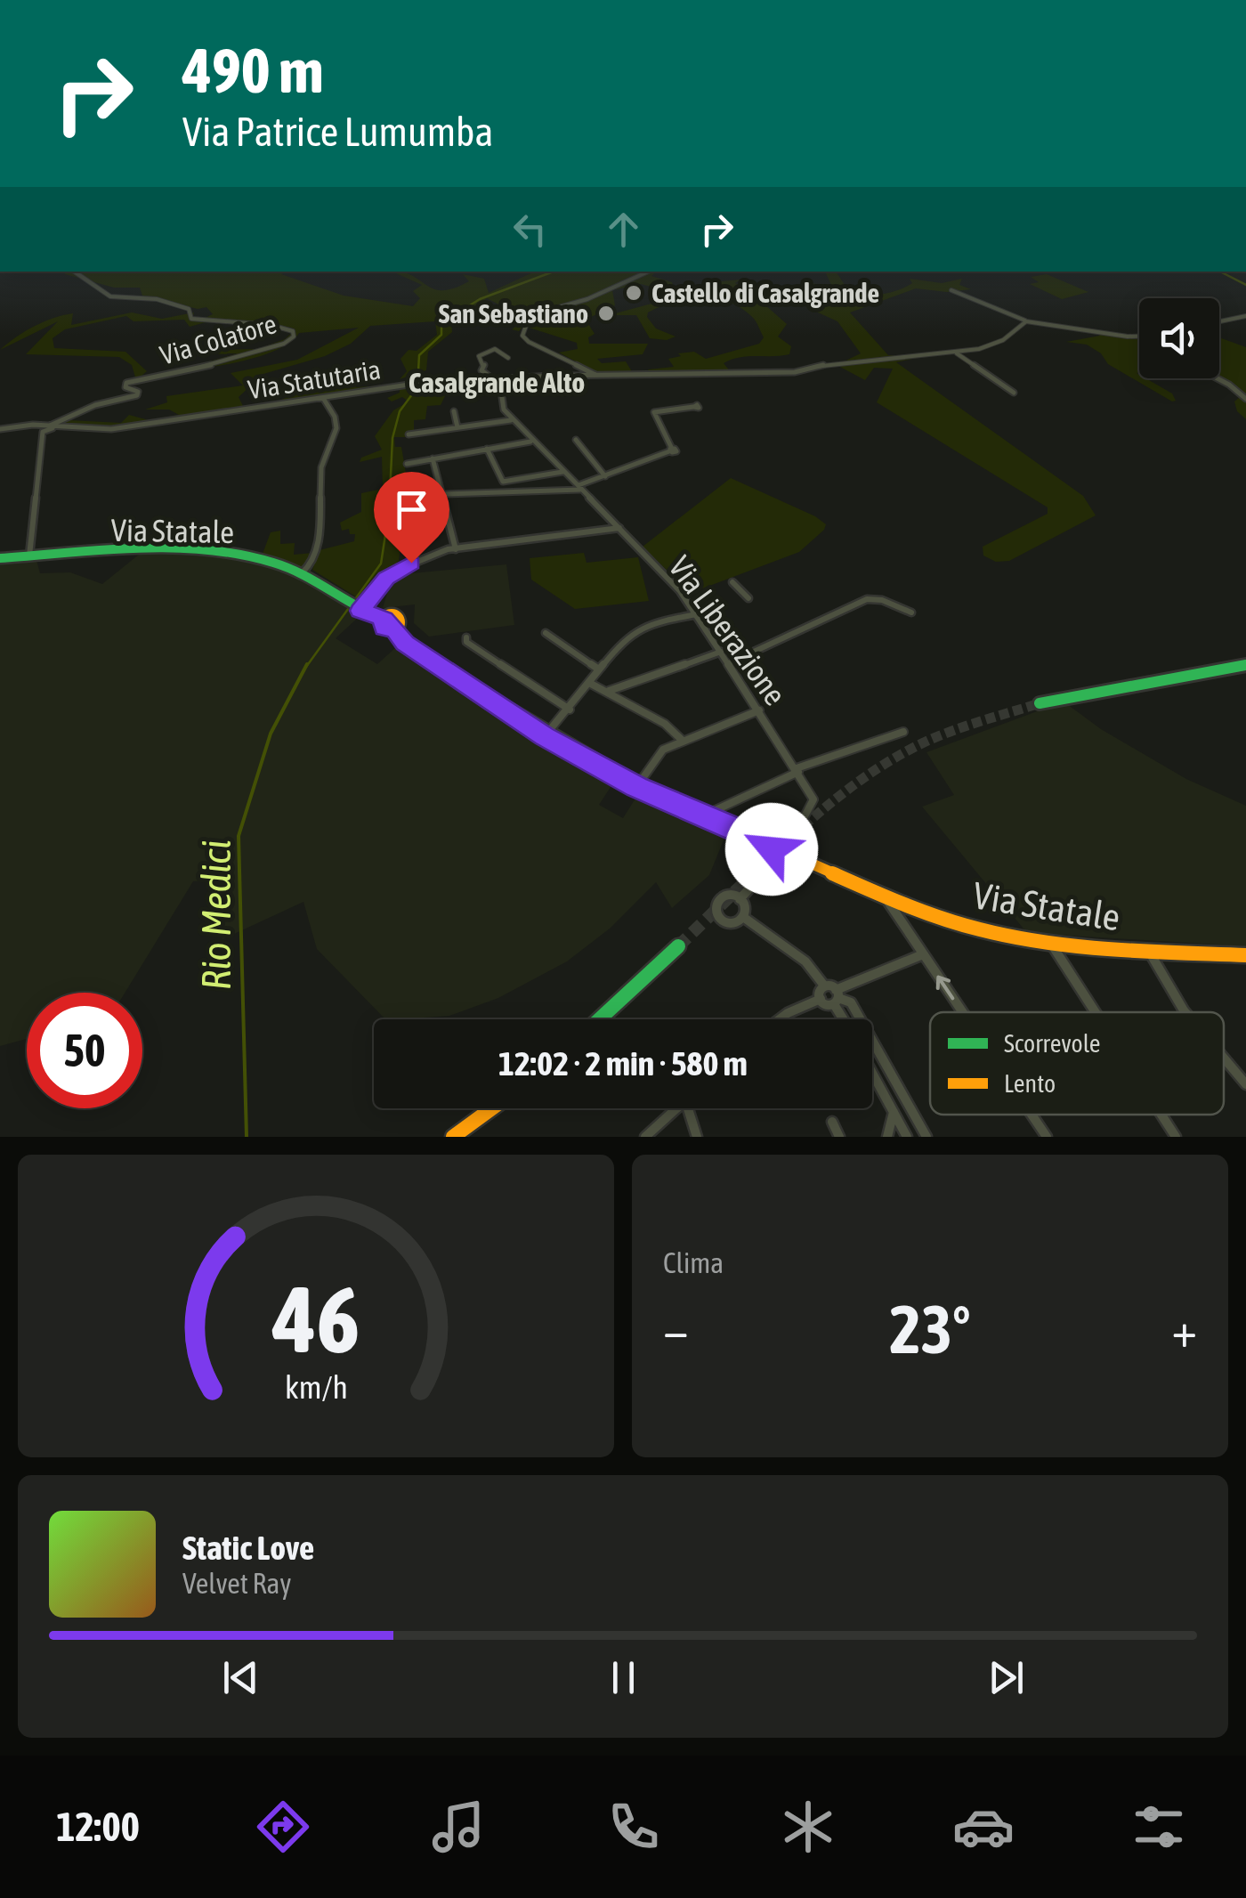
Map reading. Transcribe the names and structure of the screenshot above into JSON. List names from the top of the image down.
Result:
{
  "streets": {
    "main road": ["Via Statale"],
    "street": ["Via Colatore", "Via Statutaria", "Via Liberazione"]
  },
  "crossings": [
    ["Via Colatore", "Via Statutaria"],
    ["Via Statutaria", "Via Liberazione"],
    ["Via Statale", "Via Liberazione"]
  ],
  "districts": ["Casalgrande Alto"],
  "water": ["Rio Medici"],
  "places": ["Castello di Casalgrande", "San Sebastiano"],
  "legend": ["Scorrevole", "Lento"],
  "page": {
    "turn": ["490 m", "Via Patrice Lumumba"],
    "limit": "50",
    "trip": "12:02 · 2 min · 580 m",
    "tile": "Clima",
    "heat": ["−", "23°", "+"],
    "song": ["Static Love", "Velvet Ray"],
    "tabs": "12:00",
    "gauge": ["46", "km/h"]
  }
}
